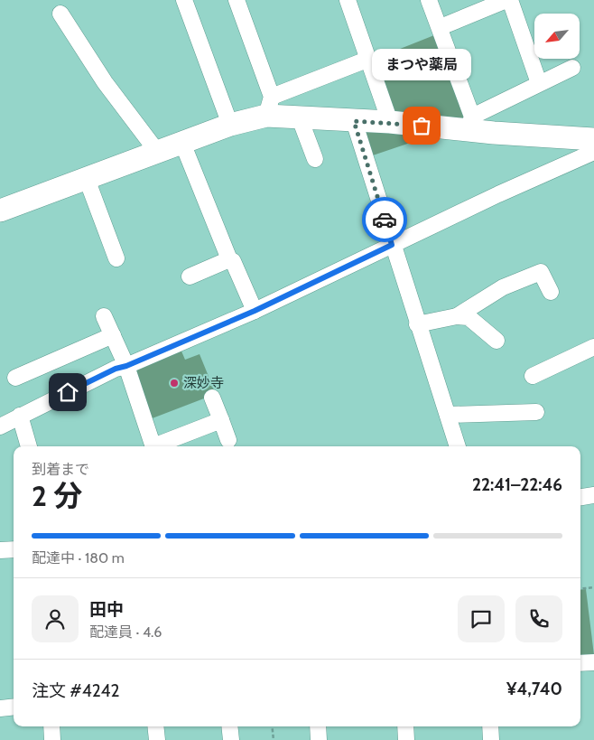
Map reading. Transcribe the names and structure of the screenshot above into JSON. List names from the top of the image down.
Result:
{
  "places": ["まつや薬局", "深妙寺"],
  "north": "bottom left",
  "page": {
    "bubble": "まつや薬局",
    "heading": ["2 分", "到着まで", "22:41–22:46"],
    "panel": [
      "田中",
      "配達員 · 4.6",
      "注文 #4242",
      "¥4,740"
    ],
    "bar": "配達中 · 180 m"
  }
}
